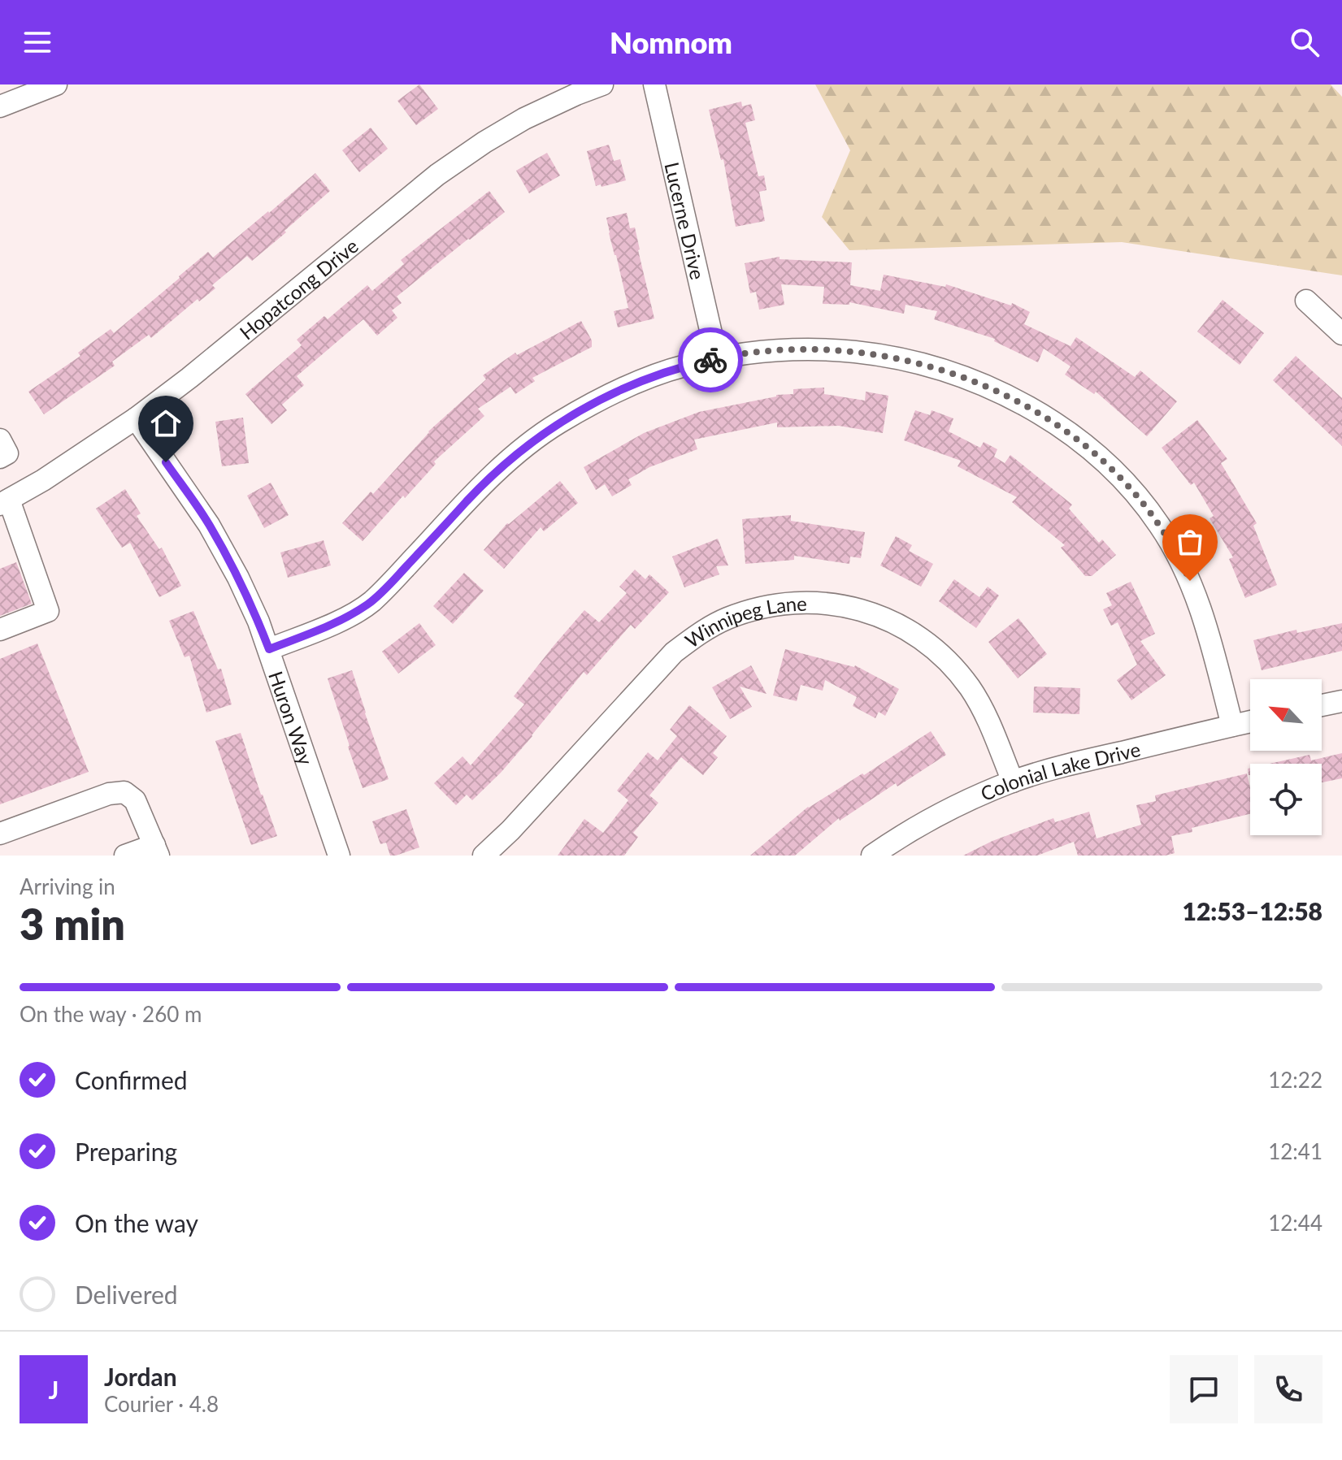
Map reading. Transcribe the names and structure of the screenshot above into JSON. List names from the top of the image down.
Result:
{
  "streets": {
    "street": [
      "Lucerne Drive",
      "Hopatcong Drive",
      "Winnipeg Lane",
      "Huron Way",
      "Colonial Lake Drive"
    ]
  },
  "crossings": [
    ["Hopatcong Drive", "Huron Way"],
    ["Winnipeg Lane", "Colonial Lake Drive"]
  ],
  "north": "top left",
  "page": {
    "header": "Nomnom",
    "heading": ["3 min", "Arriving in", "12:53–12:58"],
    "panel": ["Jordan", "Courier · 4.8"],
    "bar": "On the way · 260 m",
    "list": [
      ["Confirmed", "12:22"],
      ["Preparing", "12:41"],
      ["On the way", "12:44"],
      "Delivered"
    ],
    "round": "J"
  }
}
